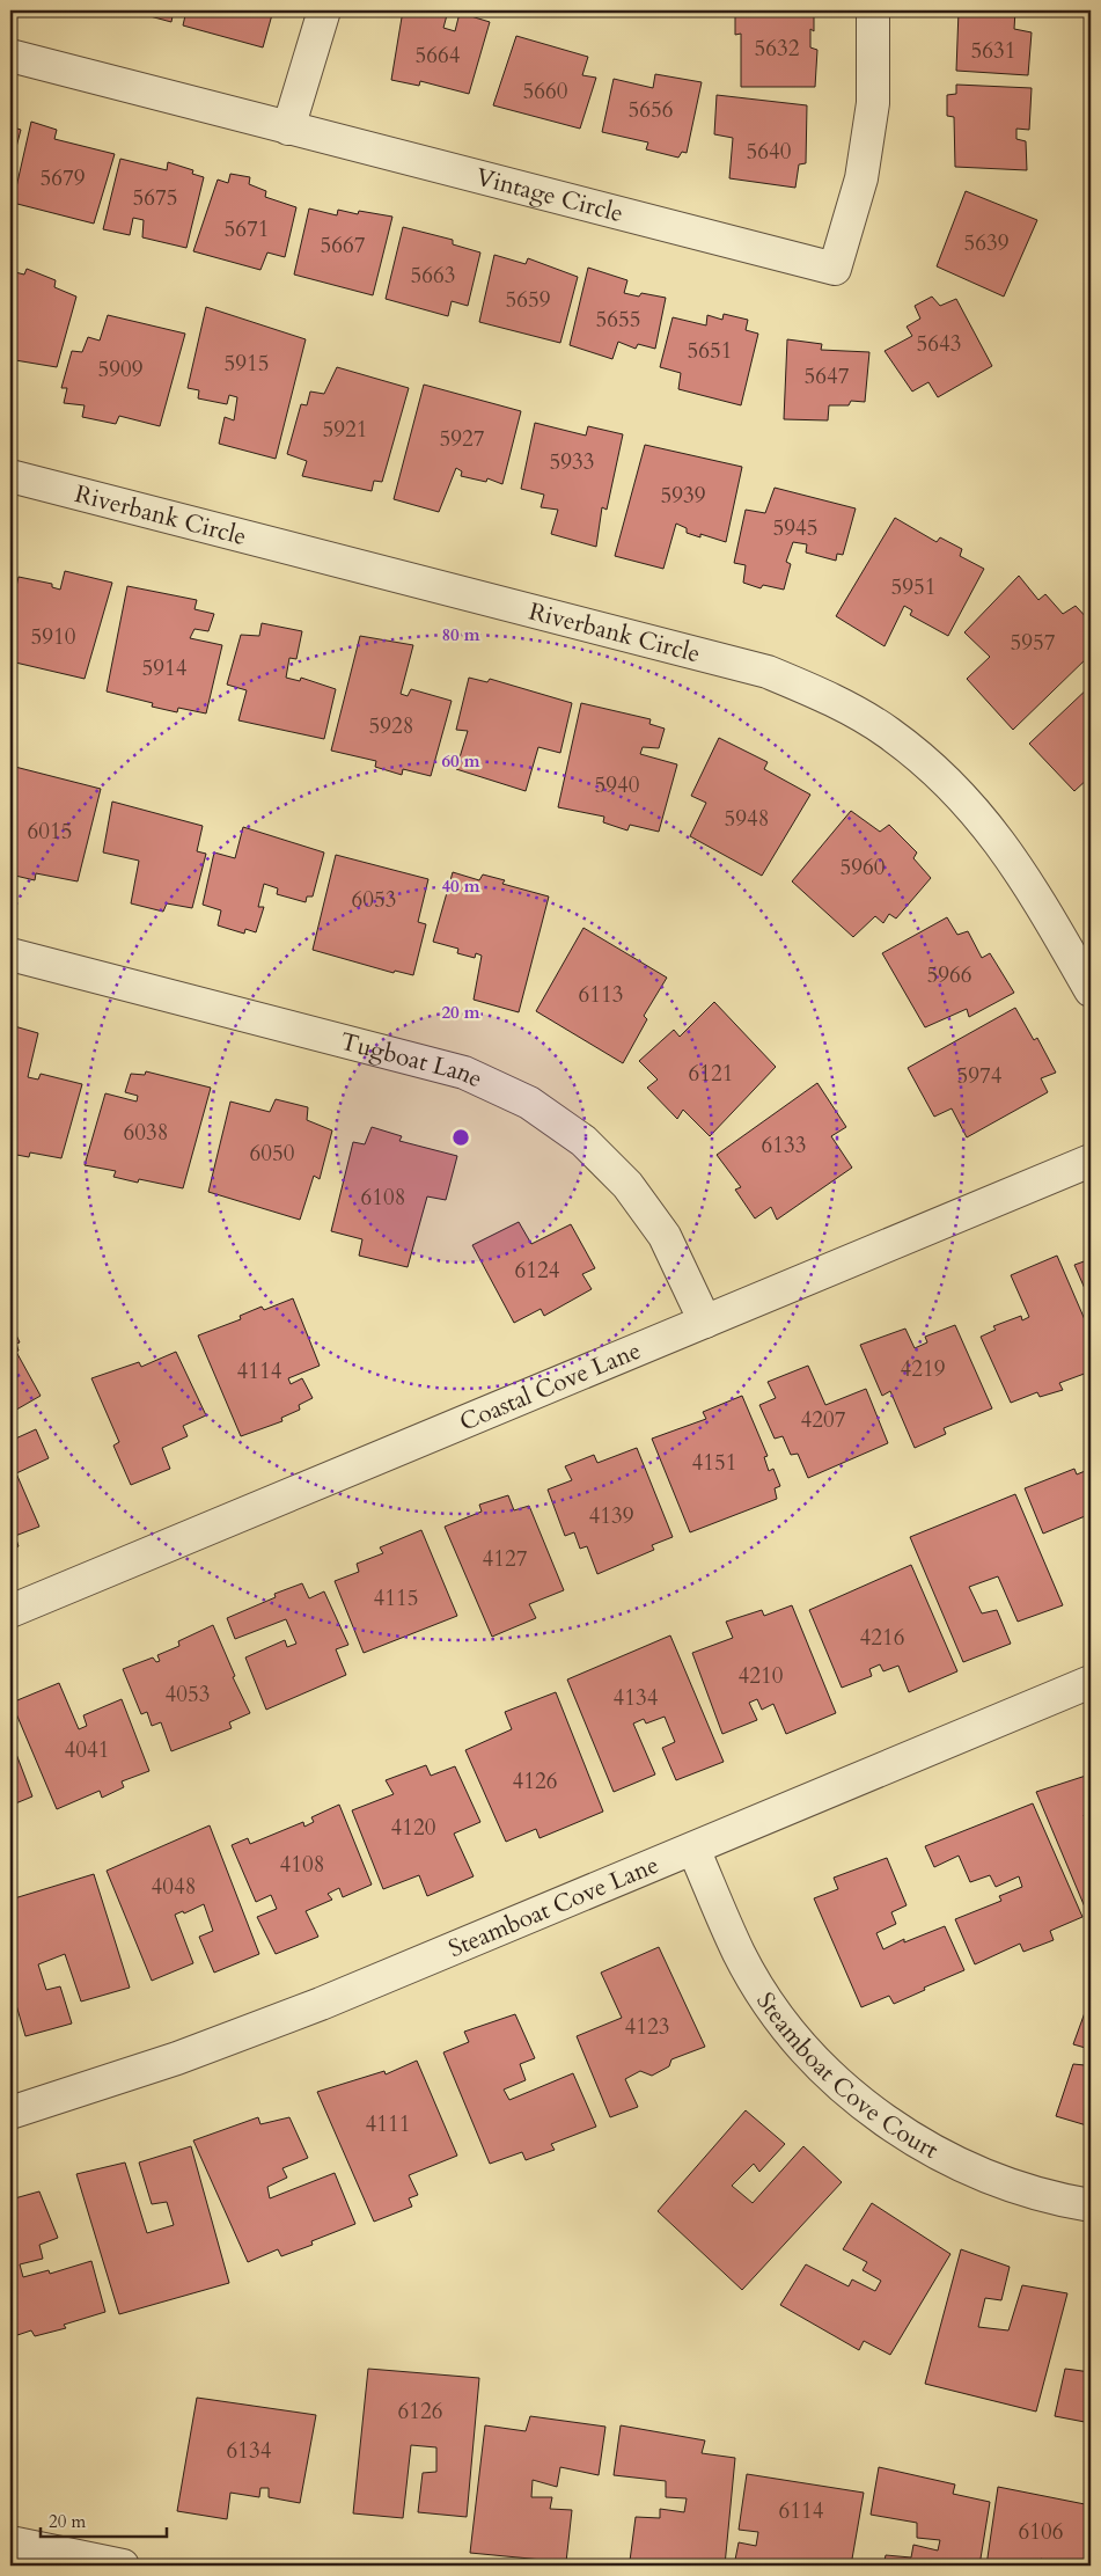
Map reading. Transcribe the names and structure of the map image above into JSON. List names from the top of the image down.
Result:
{
  "streets": {
    "street": [
      "Vintage Circle",
      "Riverbank Circle",
      "Tugboat Lane",
      "Coastal Cove Lane",
      "Steamboat Cove Lane",
      "Steamboat Cove Court"
    ]
  },
  "crossings": [
    ["Tugboat Lane", "Coastal Cove Lane"],
    ["Steamboat Cove Lane", "Steamboat Cove Court"]
  ],
  "house_numbers": [
    "5632",
    "5631",
    "5664",
    "5660",
    "5656",
    "5640",
    "5679",
    "5675",
    "5671",
    "5639",
    "5667",
    "5663",
    "5659",
    "5655",
    "5643",
    "5651",
    "5915",
    "5909",
    "5647",
    "5921",
    "5927",
    "5933",
    "5939",
    "5945",
    "5951",
    "5910",
    "5957",
    "5914",
    "5928",
    "5940",
    "5948",
    "6015",
    "5960",
    "6053",
    "5966",
    "6113",
    "6121",
    "5974",
    "6038",
    "6133",
    "6050",
    "6108",
    "6124",
    "4219",
    "4114",
    "4207",
    "4151",
    "4139",
    "4127",
    "4115",
    "4216",
    "4210",
    "4053",
    "4134",
    "4041",
    "4126",
    "4120",
    "4108",
    "4048",
    "4123",
    "4111",
    "6126",
    "6134",
    "6114",
    "6106"
  ],
  "scale_bar": "20 m",
  "rings": [
    "80 m",
    "60 m",
    "40 m",
    "20 m"
  ]
}
